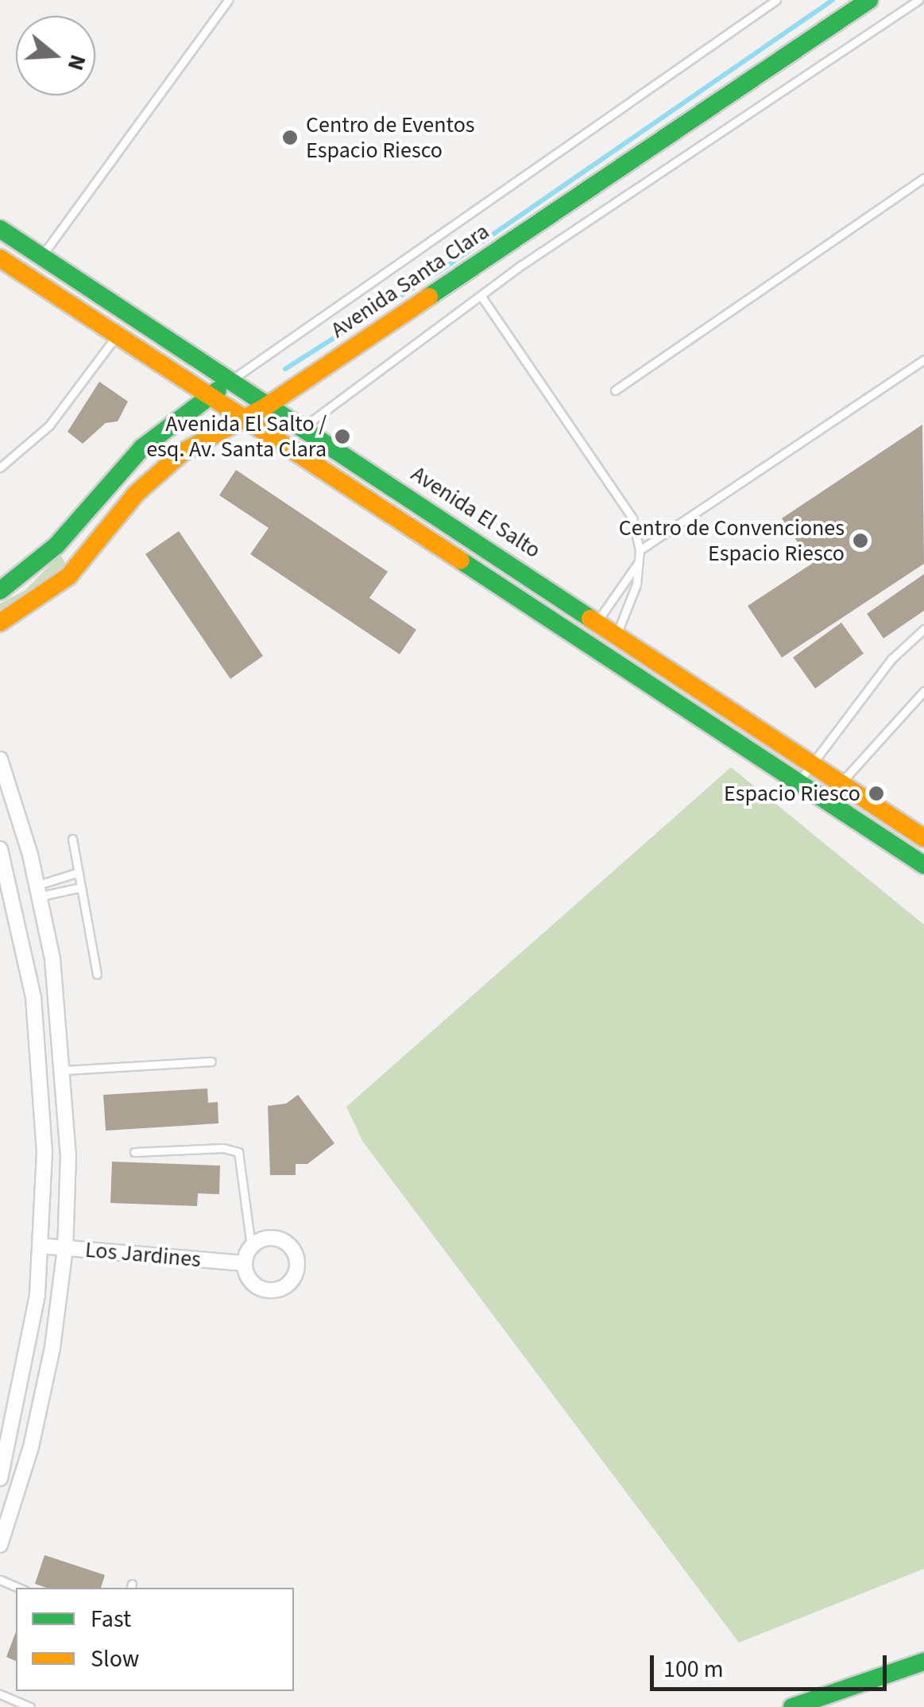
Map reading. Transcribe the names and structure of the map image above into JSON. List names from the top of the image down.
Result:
{
  "streets": {
    "main road": ["Avenida Santa Clara", "Avenida El Salto"],
    "street": ["Los Jardines"]
  },
  "crossings": [
    ["Avenida Santa Clara", "Avenida El Salto"]
  ],
  "places": [
    "Centro de Eventos Espacio Riesco",
    "Avenida El Salto / esq. Av. Santa Clara",
    "Centro de Convenciones Espacio Riesco",
    "Espacio Riesco"
  ],
  "legend": ["Fast", "Slow"],
  "scale_bar": "100 m",
  "north": "right"
}
